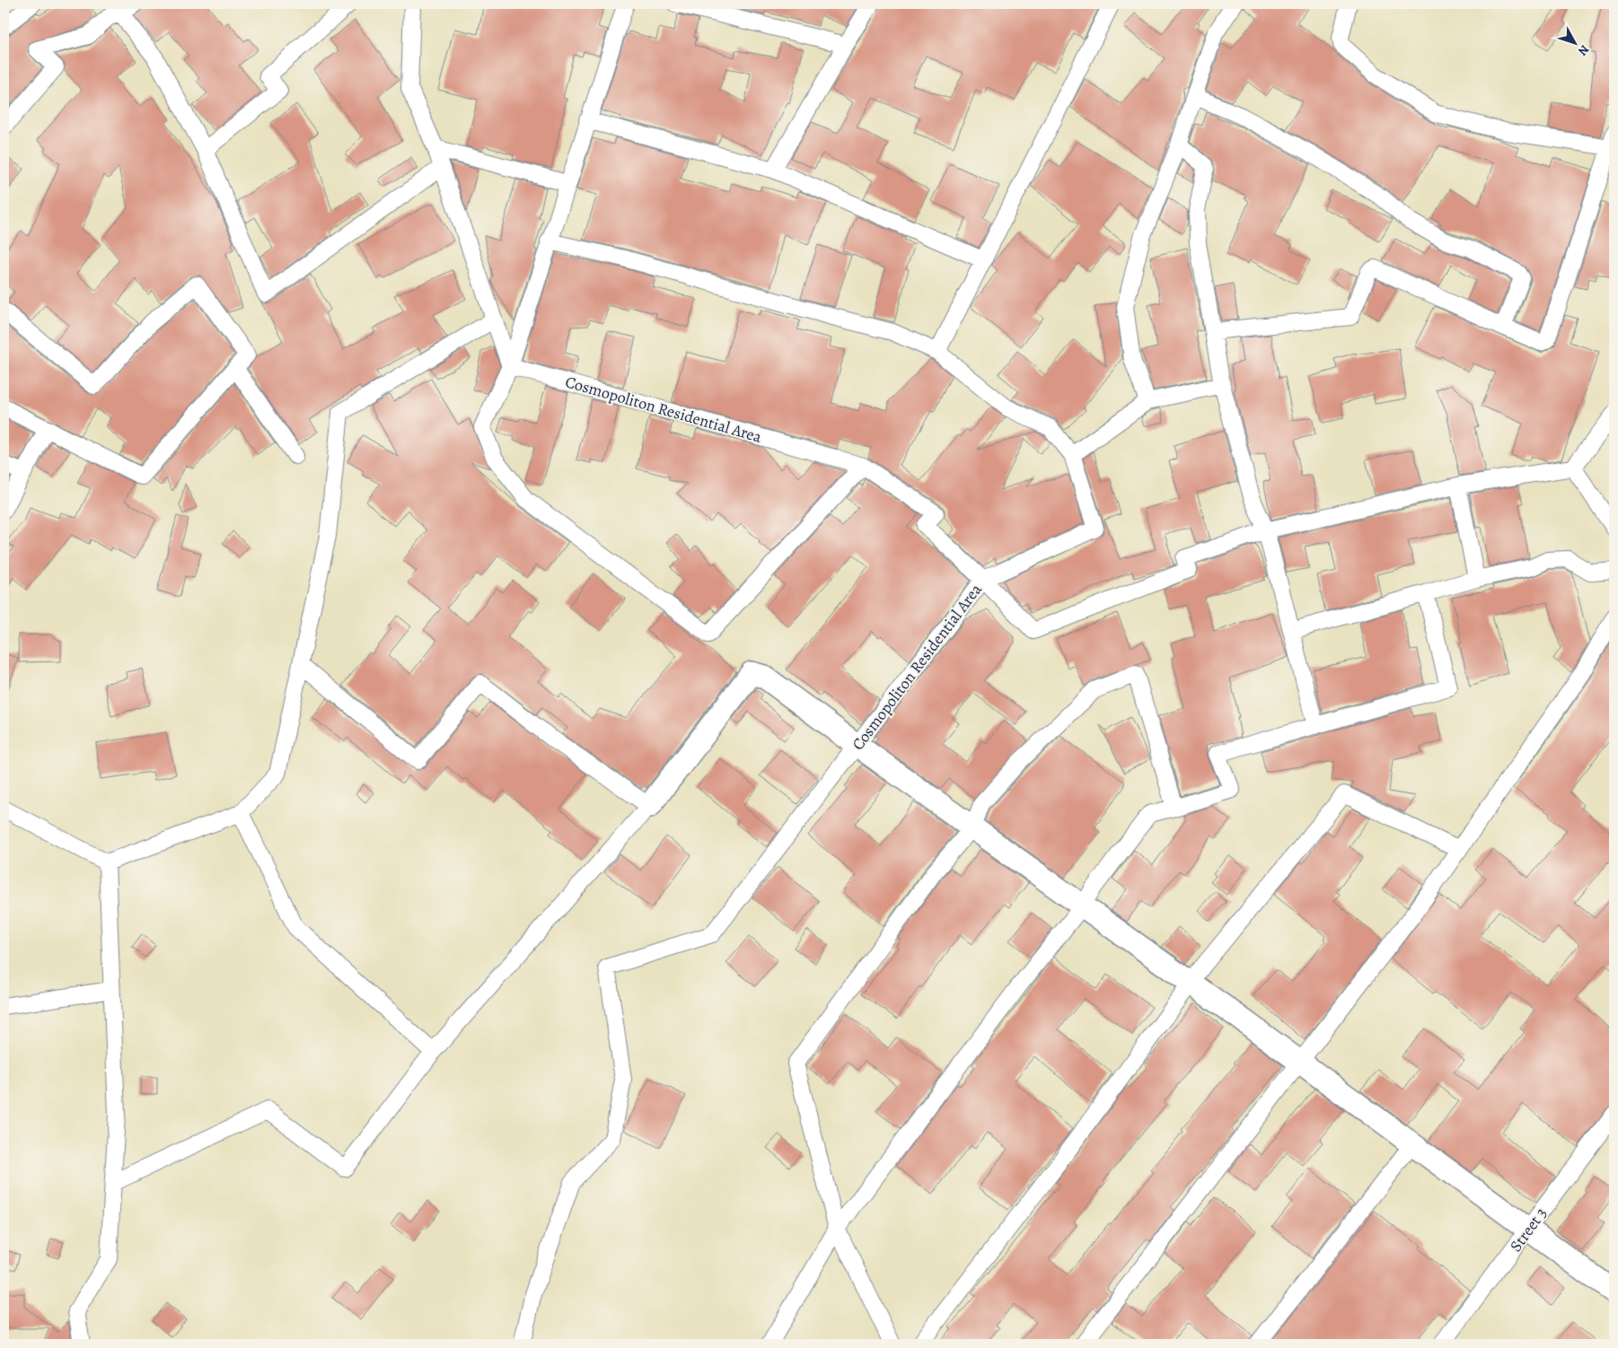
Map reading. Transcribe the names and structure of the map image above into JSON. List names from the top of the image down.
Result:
{
  "streets": {
    "street": ["Cosmopoliton Residential Area", "Street 3"]
  },
  "north": "bottom right"
}
